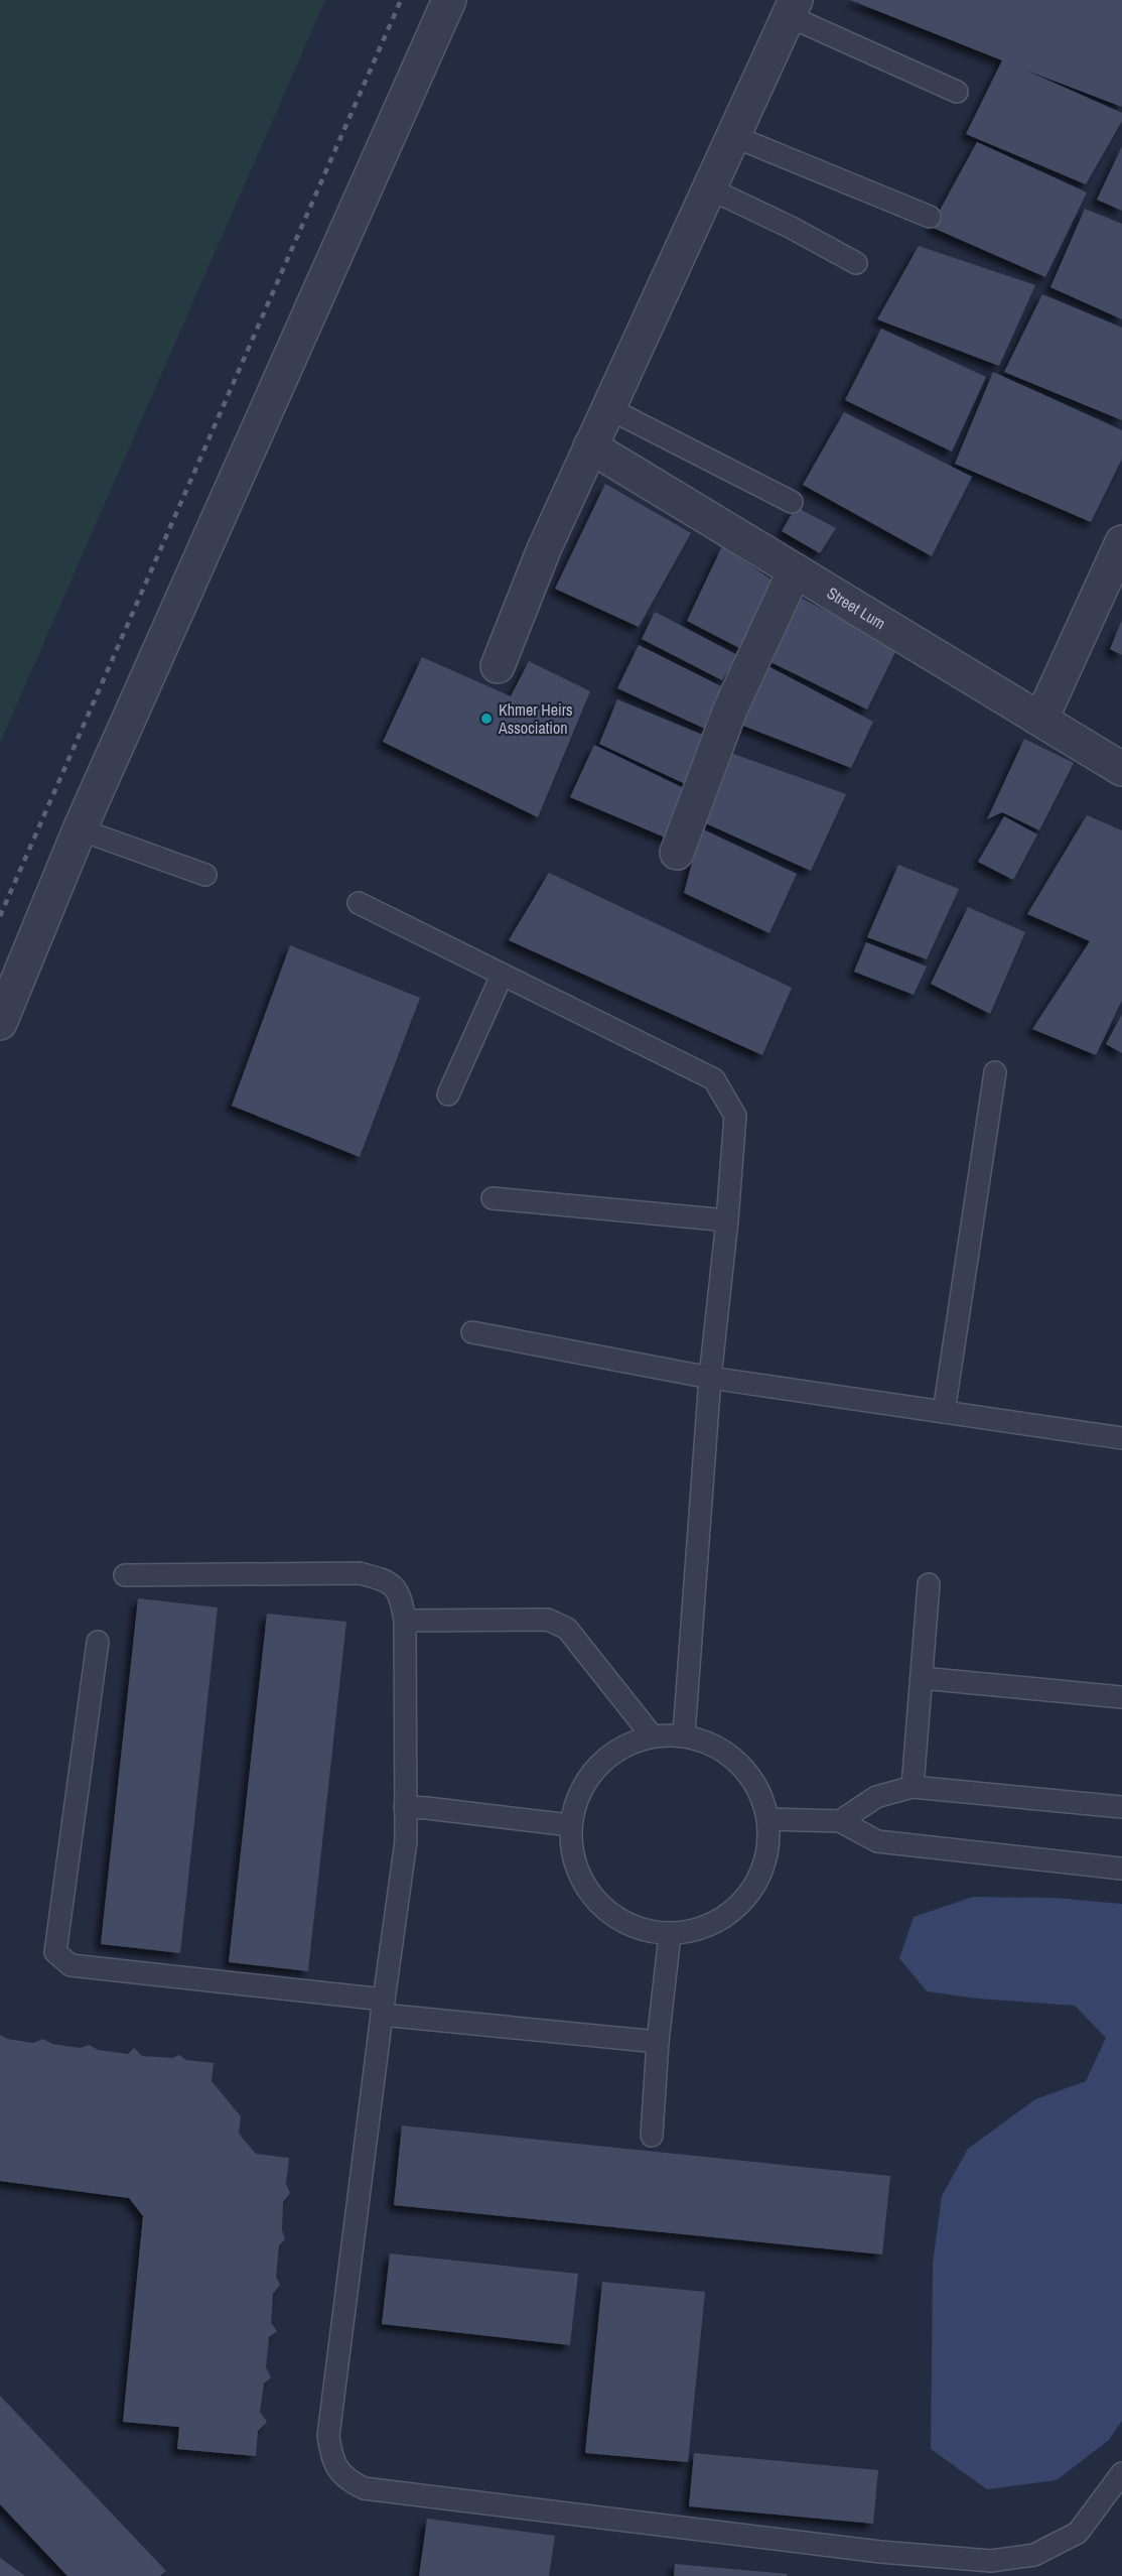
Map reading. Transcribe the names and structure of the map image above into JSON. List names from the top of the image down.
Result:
{
  "streets": {
    "street": ["Street Lum"]
  },
  "places": ["Khmer Heirs Association"]
}
